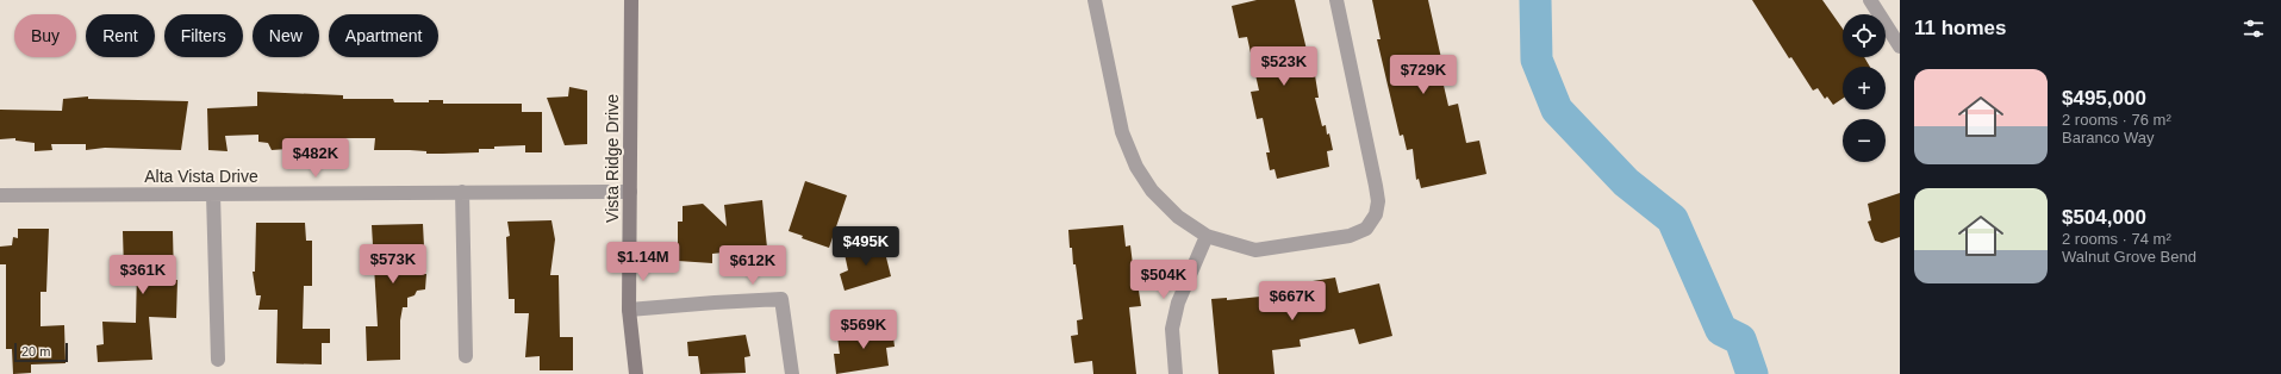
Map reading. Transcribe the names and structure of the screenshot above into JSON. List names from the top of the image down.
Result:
{
  "streets": {
    "street": ["Vista Ridge Drive", "Alta Vista Drive"]
  },
  "crossings": [
    ["Vista Ridge Drive", "Alta Vista Drive"]
  ],
  "scale_bar": "20 m",
  "page": {
    "heading": "11 homes",
    "map_buttons": ["+", "−"],
    "chip": [
      "Buy",
      "Rent",
      "Filters",
      "New",
      "Apartment"
    ],
    "price": [
      "$523K",
      "$729K",
      "$482K",
      "$495K",
      "$1.14M",
      "$573K",
      "$612K",
      "$361K",
      "$504K",
      "$667K",
      "$569K"
    ],
    "list": [
      {
        "name": "$495,000",
        "note": "2 rooms · 76 m² · Baranco Way"
      },
      {
        "name": "$504,000",
        "note": "2 rooms · 74 m² · Walnut Grove Bend"
      }
    ],
    "scale": "20 m"
  }
}
